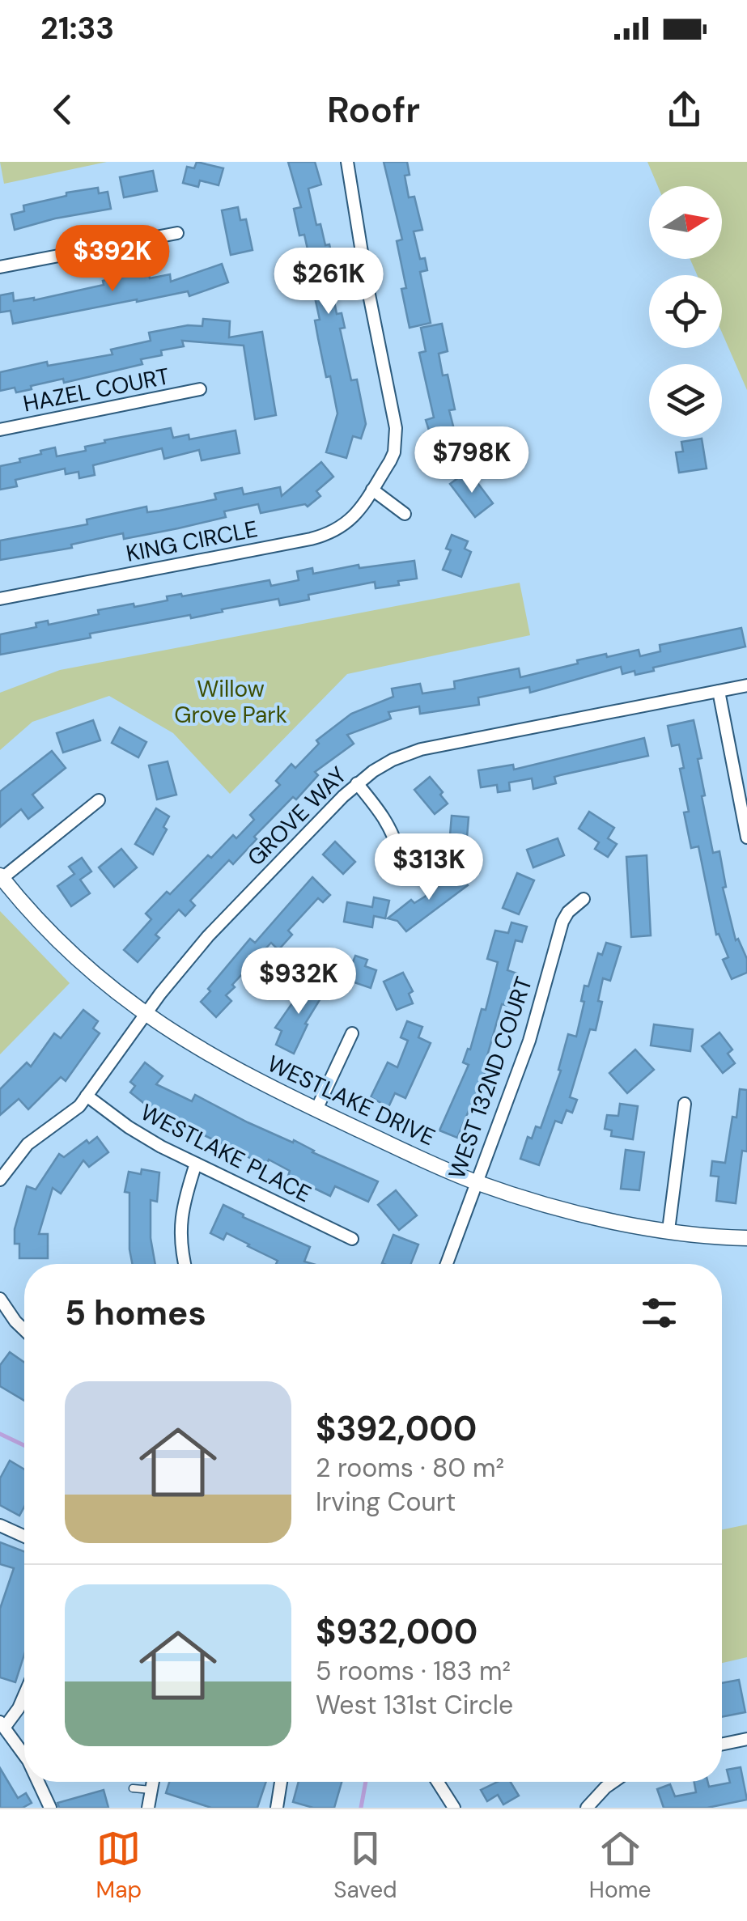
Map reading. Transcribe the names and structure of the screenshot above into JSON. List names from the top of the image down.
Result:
{
  "streets": {
    "street": [
      "HAZEL COURT",
      "KING CIRCLE",
      "GROVE WAY",
      "WEST 132ND COURT",
      "WESTLAKE DRIVE",
      "WESTLAKE PLACE"
    ]
  },
  "crossings": [
    ["GROVE WAY", "WESTLAKE DRIVE"],
    ["GROVE WAY", "WESTLAKE PLACE"],
    ["WEST 132ND COURT", "WESTLAKE DRIVE"]
  ],
  "parks": ["Willow Grove Park"],
  "north": "right",
  "page": {
    "status": "21:33",
    "header": "Roofr",
    "price": [
      "$392K",
      "$261K",
      "$798K",
      "$313K",
      "$932K"
    ],
    "heading": "5 homes",
    "list": [
      {
        "name": "$392,000",
        "note": "2 rooms · 80 m² · Irving Court"
      },
      {
        "name": "$932,000",
        "note": "5 rooms · 183 m² · West 131st Circle"
      }
    ],
    "tabs": ["Map", "Saved", "Home"]
  }
}
